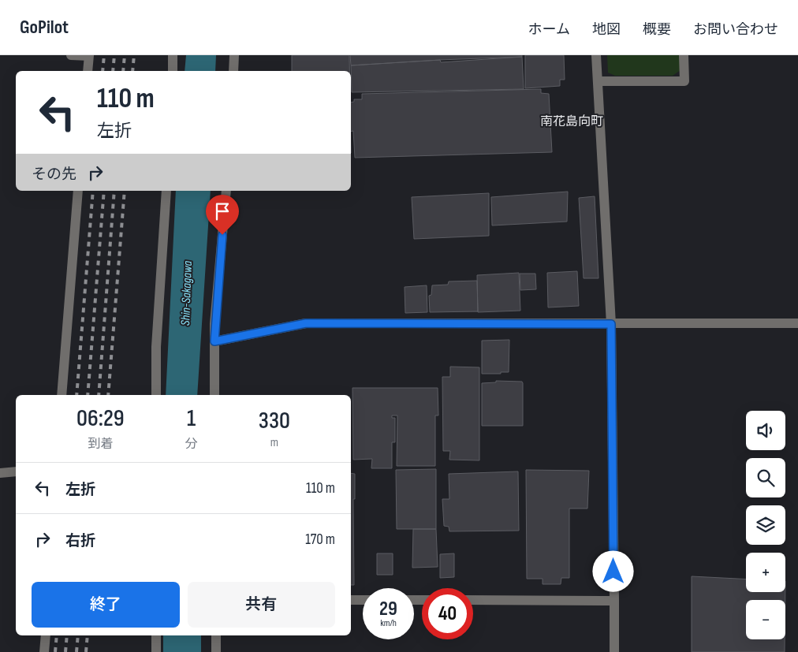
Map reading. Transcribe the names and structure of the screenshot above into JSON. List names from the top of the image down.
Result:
{
  "districts": ["南花島向町"],
  "water": ["Shin-Sakagawa"],
  "page": {
    "header": "GoPilot",
    "nav": [
      "ホーム",
      "地図",
      "概要",
      "お問い合わせ"
    ],
    "turn": ["110 m", "左折"],
    "then": "その先",
    "eta": [
      "06:29",
      "到着",
      "1",
      "分",
      "330",
      "m"
    ],
    "map_buttons": ["+", "−"],
    "list": [
      {
        "name": "左折",
        "value": "110 m"
      },
      {
        "name": "右折",
        "value": "170 m"
      }
    ],
    "buttons": ["終了", "共有"],
    "speed": "29 km/h",
    "limit": "40"
  }
}
